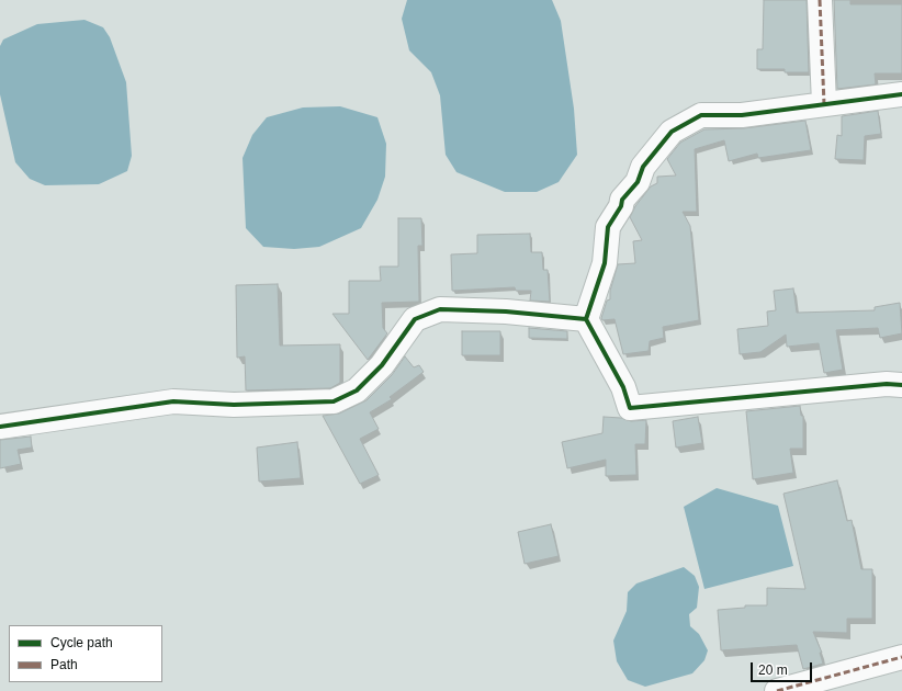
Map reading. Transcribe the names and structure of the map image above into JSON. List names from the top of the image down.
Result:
{
  "legend": ["Cycle path", "Path"],
  "scale_bar": "20 m"
}
